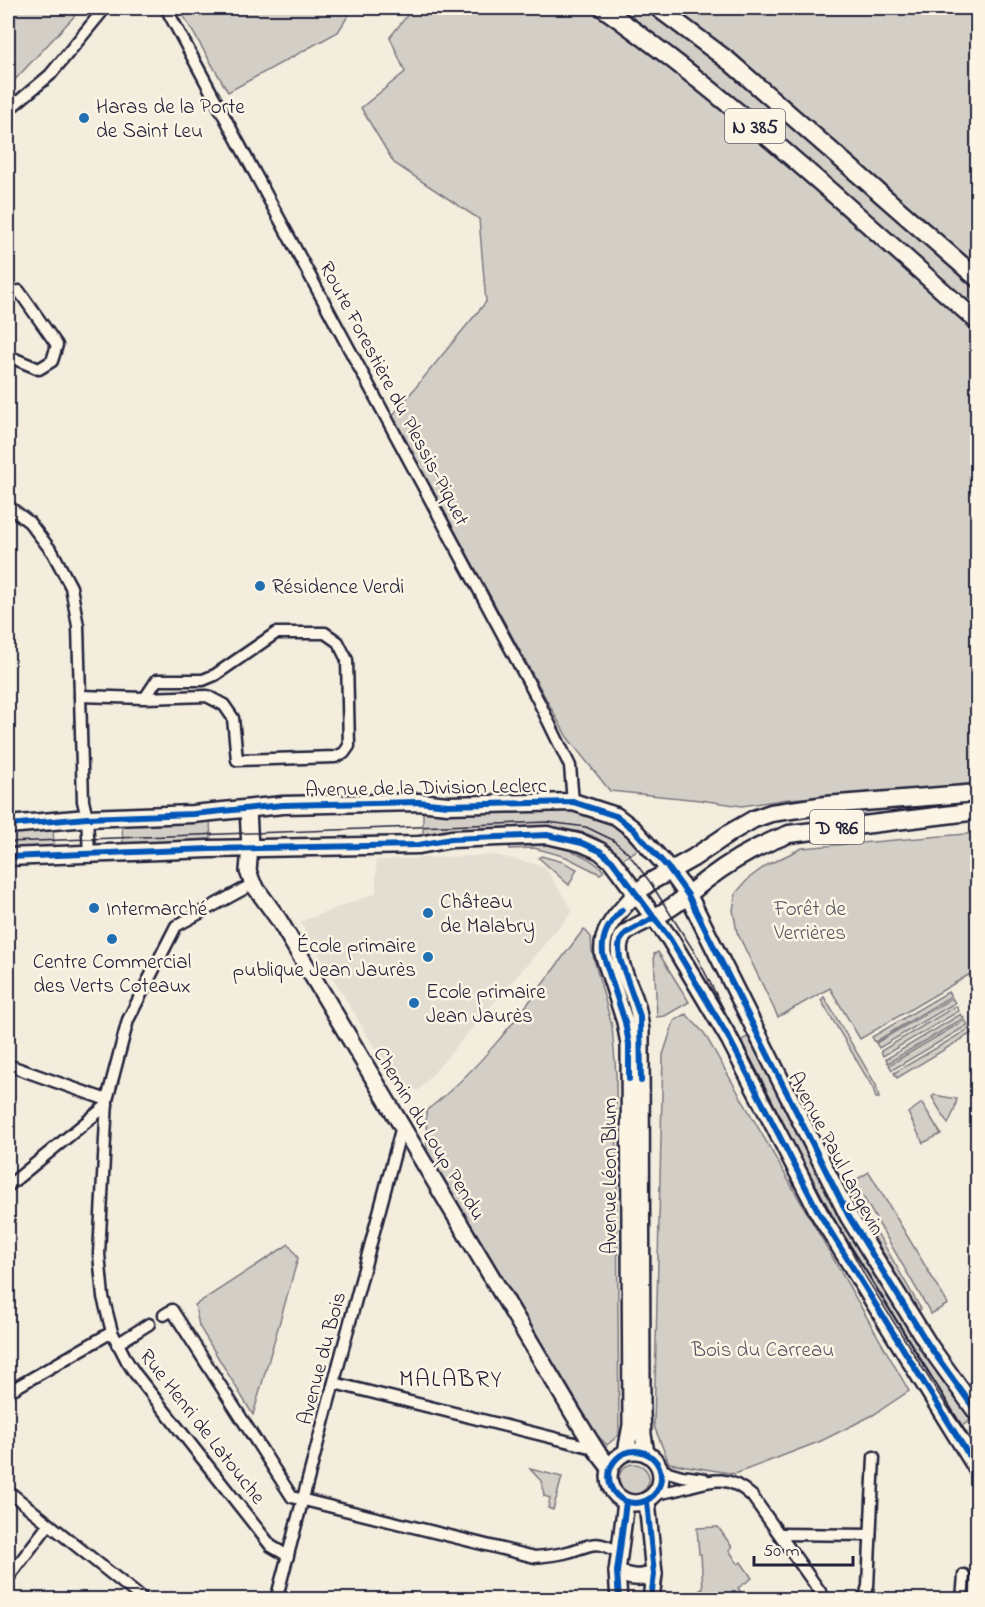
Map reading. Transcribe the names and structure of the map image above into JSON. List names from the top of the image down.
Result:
{
  "streets": {
    "main road": [
      "N 385",
      "Avenue de la Division Leclerc",
      "D 986",
      "Chemin du Loup Pendu",
      "Avenue Paul Langevin",
      "Avenue Léon Blum"
    ],
    "street": ["Route Forestière du Plessis-Piquet", "Avenue du Bois", "Rue Henri de Latouche"]
  },
  "crossings": [
    ["Route Forestière du Plessis-Piquet", "Avenue de la Division Leclerc"],
    ["Avenue de la Division Leclerc", "D 986"],
    ["Avenue de la Division Leclerc", "Chemin du Loup Pendu"],
    ["Avenue de la Division Leclerc", "Avenue Paul Langevin"],
    ["D 986", "Avenue Paul Langevin"],
    ["Chemin du Loup Pendu", "Avenue Paul Langevin"],
    ["Chemin du Loup Pendu", "Avenue Léon Blum"],
    ["Chemin du Loup Pendu", "Avenue du Bois"],
    ["Chemin du Loup Pendu", "Rue Henri de Latouche"],
    ["Avenue Paul Langevin", "Avenue Léon Blum"],
    ["Avenue du Bois", "Rue Henri de Latouche"]
  ],
  "districts": ["MALABRY"],
  "parks": ["Forêt de Verrières", "Bois du Carreau"],
  "places": [
    "Haras de la Porte de Saint Leu",
    "Résidence Verdi",
    "Intermarché",
    "Château de Malabry",
    "Centre Commercial des Verts Coteaux",
    "École primaire publique Jean Jaurès",
    "Ecole primaire Jean Jaurès"
  ],
  "scale_bar": "50 m"
}
